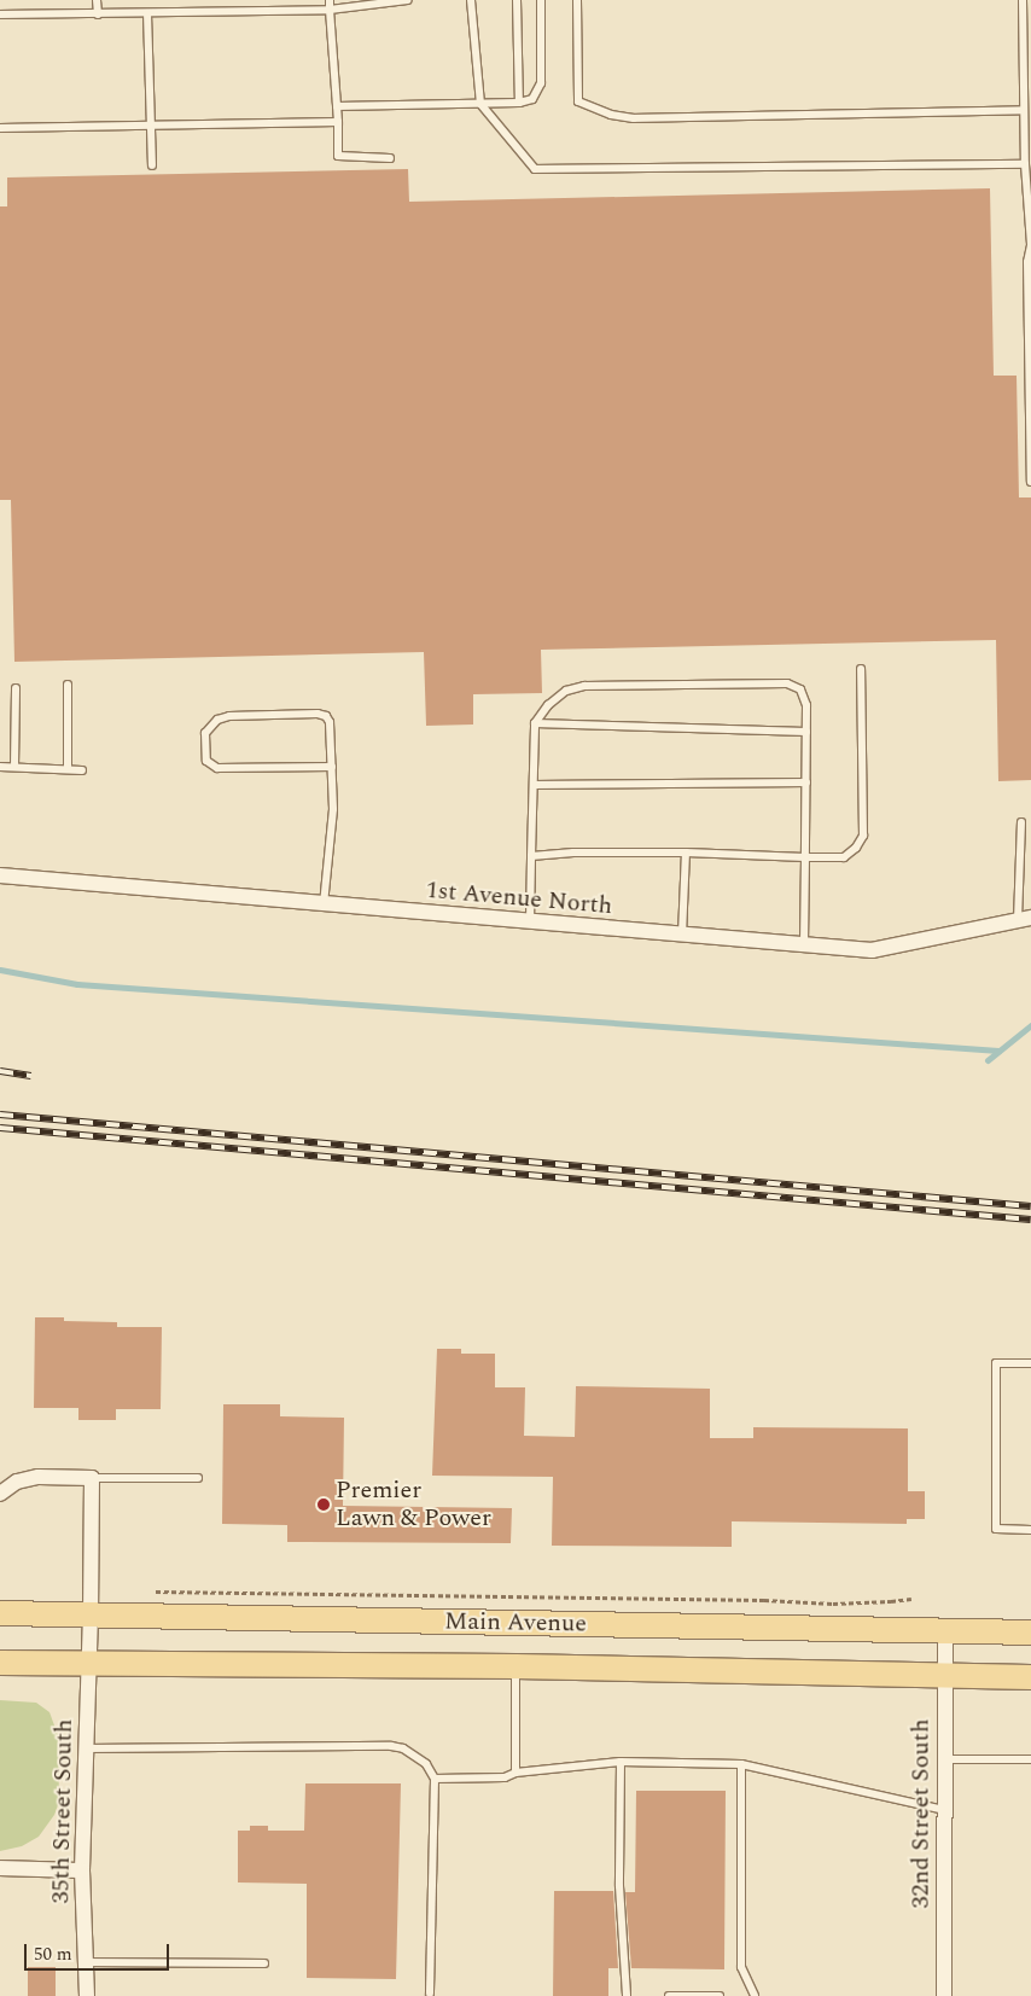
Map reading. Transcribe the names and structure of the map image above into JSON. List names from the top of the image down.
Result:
{
  "streets": {
    "main road": ["Main Avenue"],
    "street": ["1st Avenue North", "35th Street South", "32nd Street South"]
  },
  "crossings": [
    ["Main Avenue", "35th Street South"],
    ["Main Avenue", "32nd Street South"]
  ],
  "places": ["Premier Lawn & Power"],
  "scale_bar": "50 m"
}
